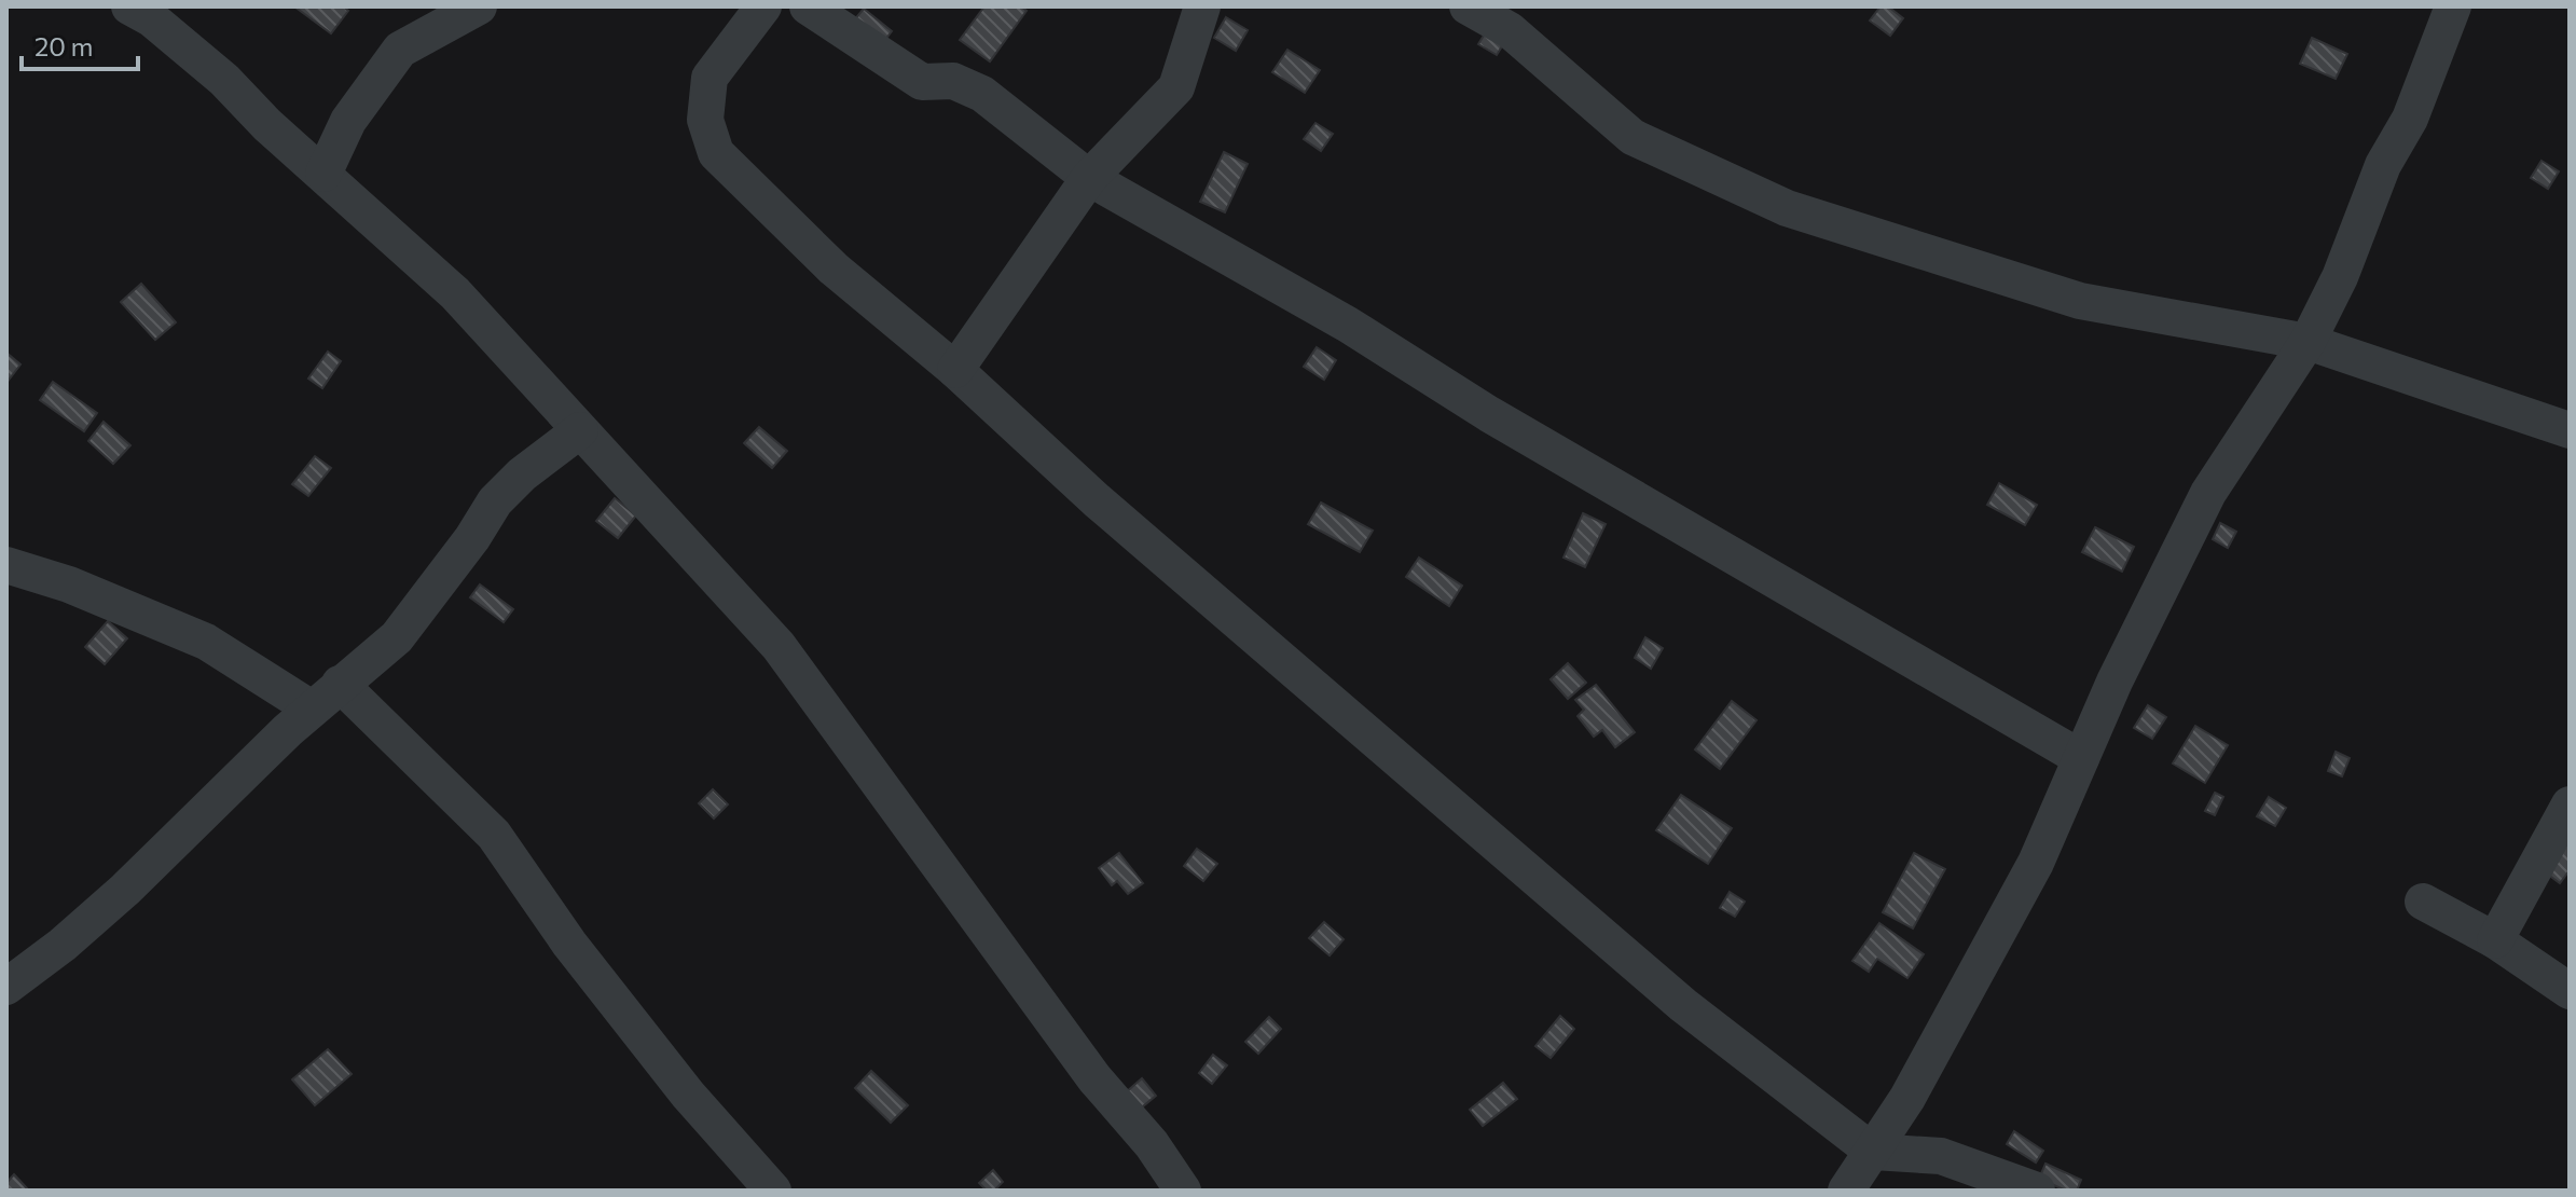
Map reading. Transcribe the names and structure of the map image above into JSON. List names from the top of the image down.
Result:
{
  "scale_bar": "20 m"
}
